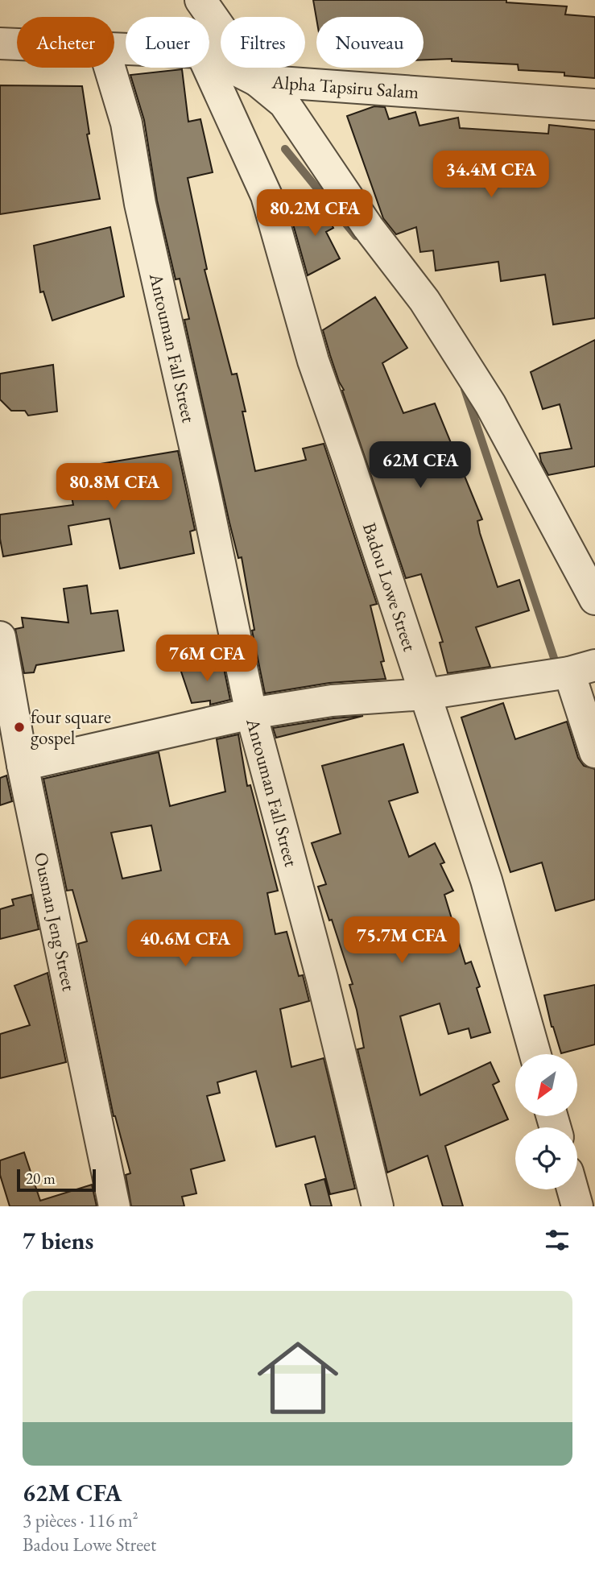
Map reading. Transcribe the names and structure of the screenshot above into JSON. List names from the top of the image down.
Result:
{
  "streets": {
    "street": [
      "Alpha Tapsiru Salam",
      "Antouman Fall Street",
      "Badou Lowe Street",
      "Ousman Jeng Street"
    ]
  },
  "places": ["four square gospel"],
  "scale_bar": "20 m",
  "north": "bottom left",
  "page": {
    "chip": [
      "Acheter",
      "Louer",
      "Filtres",
      "Nouveau"
    ],
    "price": [
      "34.4M CFA",
      "80.2M CFA",
      "62M CFA",
      "80.8M CFA",
      "76M CFA",
      "75.7M CFA",
      "40.6M CFA"
    ],
    "scale": "20 m",
    "heading": "7 biens",
    "list": [
      {
        "name": "62M CFA",
        "note": "3 pièces · 116 m² · Badou Lowe Street"
      }
    ]
  }
}
